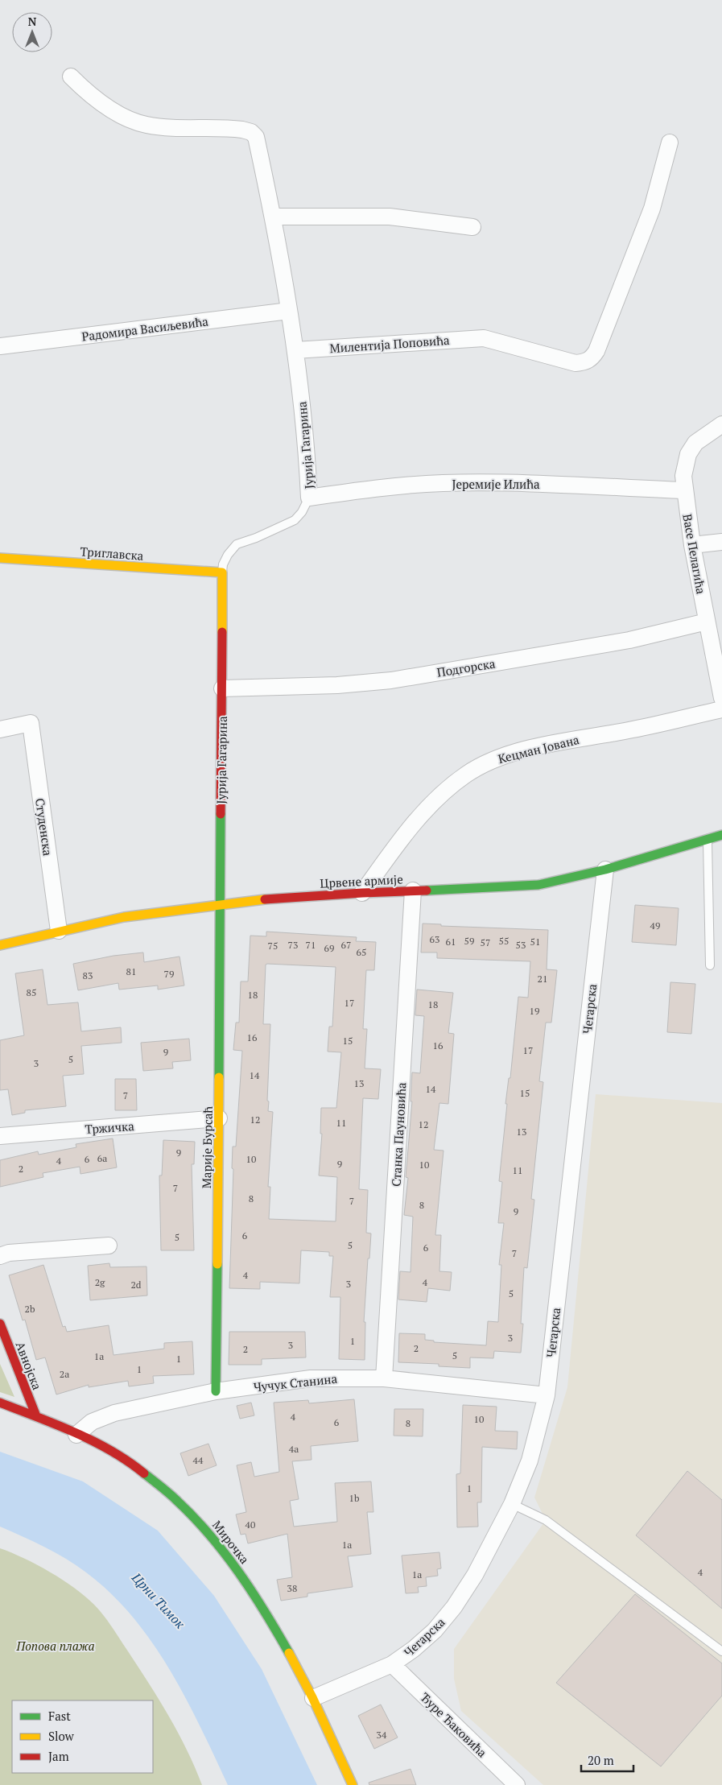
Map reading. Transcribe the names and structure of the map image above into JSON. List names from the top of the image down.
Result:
{
  "streets": {
    "street": [
      "Радомира Васиљевића",
      "Милентија Поповића",
      "Јурија Гагарина",
      "Јеремије Илића",
      "Триглавска",
      "Васе Пелагића",
      "Подгорска",
      "Кецман Јована",
      "Студенска",
      "Црвене армије",
      "Чегарска",
      "Тржичка",
      "Станка Пауновића",
      "Марије Бурсаћ",
      "Авнојска",
      "Чучук Станина",
      "Мирочка",
      "Ђуре Ђаковића"
    ]
  },
  "crossings": [
    ["Радомира Васиљевића", "Јурија Гагарина"],
    ["Милентија Поповића", "Јурија Гагарина"],
    ["Јурија Гагарина", "Јеремије Илића"],
    ["Јурија Гагарина", "Триглавска"],
    ["Јурија Гагарина", "Подгорска"],
    ["Јурија Гагарина", "Црвене армије"],
    ["Јурија Гагарина", "Марије Бурсаћ"],
    ["Јеремије Илића", "Васе Пелагића"],
    ["Васе Пелагића", "Подгорска"],
    ["Кецман Јована", "Црвене армије"],
    ["Студенска", "Црвене армије"],
    ["Црвене армије", "Чегарска"],
    ["Црвене армије", "Станка Пауновића"],
    ["Црвене армије", "Марије Бурсаћ"],
    ["Чегарска", "Чучук Станина"],
    ["Чегарска", "Мирочка"],
    ["Чегарска", "Ђуре Ђаковића"],
    ["Тржичка", "Марије Бурсаћ"],
    ["Станка Пауновића", "Чучук Станина"],
    ["Марије Бурсаћ", "Чучук Станина"],
    ["Авнојска", "Мирочка"],
    ["Чучук Станина", "Мирочка"]
  ],
  "water": ["Црни Тимок"],
  "parks": ["Попова плажа"],
  "house_numbers": [
    "49",
    "63",
    "59",
    "55",
    "61",
    "51",
    "57",
    "73",
    "71",
    "67",
    "53",
    "75",
    "69",
    "65",
    "81",
    "79",
    "83",
    "21",
    "85",
    "18",
    "17",
    "18",
    "19",
    "16",
    "15",
    "16",
    "17",
    "9",
    "5",
    "3",
    "14",
    "13",
    "14",
    "15",
    "7",
    "12",
    "11",
    "12",
    "13",
    "9",
    "6a",
    "6",
    "10",
    "4",
    "9",
    "10",
    "2",
    "11",
    "7",
    "8",
    "7",
    "8",
    "9",
    "6",
    "5",
    "5",
    "6",
    "7",
    "4",
    "2g",
    "4",
    "3",
    "2d",
    "5",
    "2b",
    "3",
    "1",
    "3",
    "2",
    "2",
    "5",
    "1a",
    "1",
    "1",
    "2a",
    "4",
    "10",
    "6",
    "8",
    "4a",
    "44",
    "1",
    "1b",
    "40",
    "1a",
    "4",
    "1a",
    "38",
    "34"
  ],
  "legend": ["Fast", "Slow", "Jam"],
  "scale_bar": "20 m",
  "north": "top"
}
